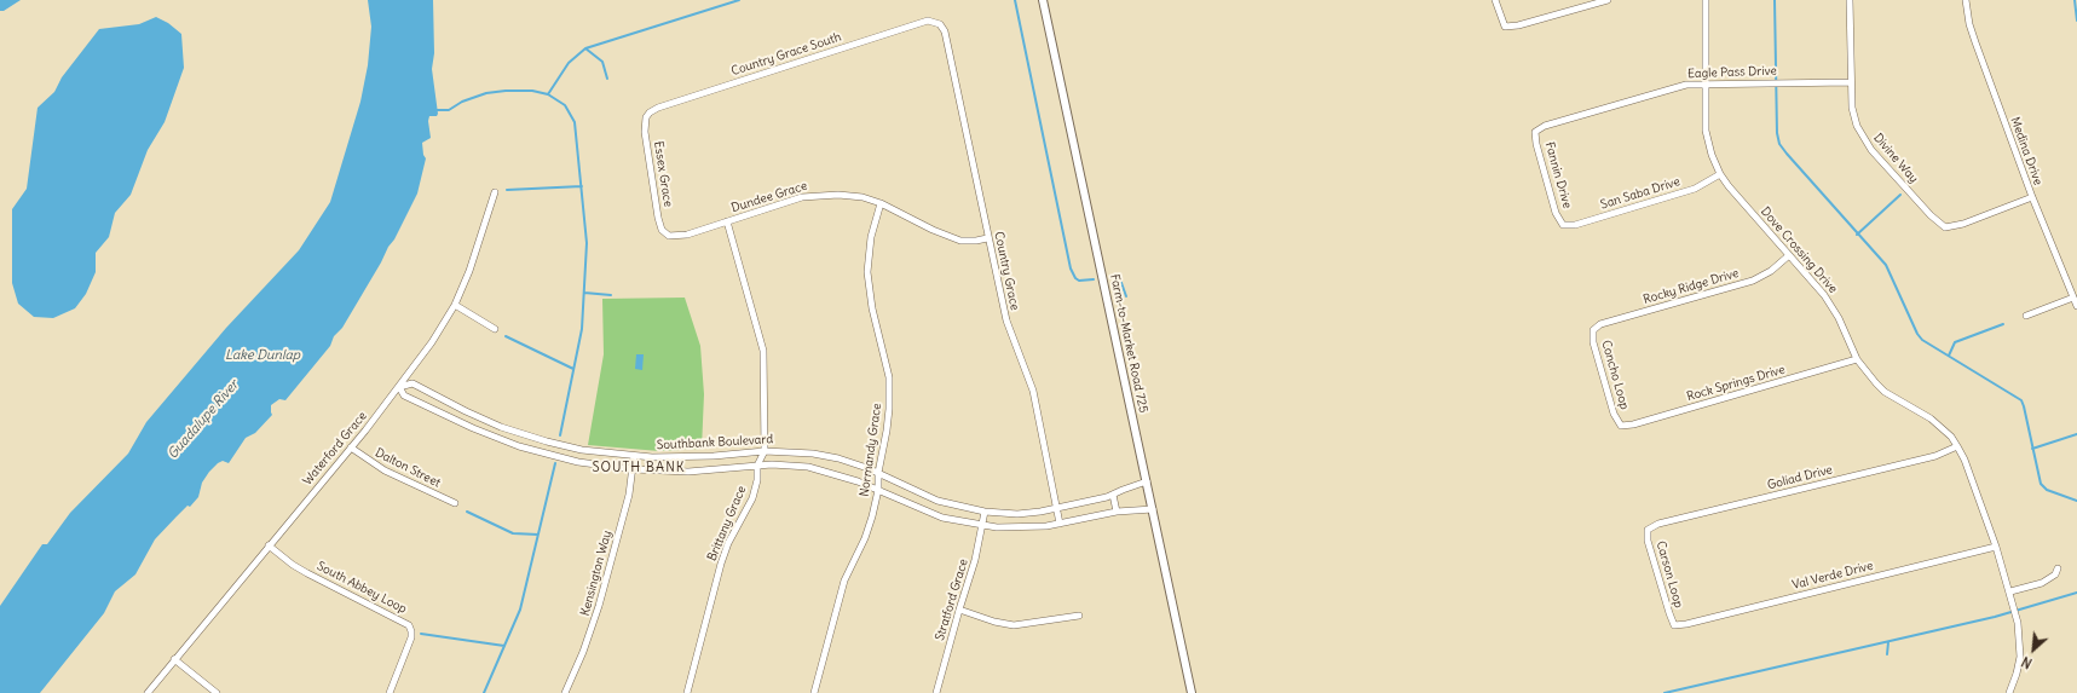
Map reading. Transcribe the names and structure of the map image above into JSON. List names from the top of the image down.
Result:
{
  "streets": {
    "street": [
      "Country Grace South",
      "Eagle Pass Drive",
      "Medina Drive",
      "Divine Way",
      "Essex Grace",
      "Fannin Drive",
      "San Saba Drive",
      "Dundee Grace",
      "Dove Crossing Drive",
      "Country Grace",
      "Rocky Ridge Drive",
      "Farm-to-Market Road 725",
      "Concho Loop",
      "Rock Springs Drive",
      "Southbank Boulevard",
      "Waterford Grace",
      "Normandy Grace",
      "Dalton Street",
      "Goliad Drive",
      "Brittany Grace",
      "Kensington Way",
      "Carson Loop",
      "Val Verde Drive",
      "South Abbey Loop",
      "Stratford Grace"
    ]
  },
  "crossings": [
    ["Country Grace South", "Essex Grace"],
    ["Country Grace South", "Country Grace"],
    ["Eagle Pass Drive", "Divine Way"],
    ["Eagle Pass Drive", "Fannin Drive"],
    ["Eagle Pass Drive", "Dove Crossing Drive"],
    ["Medina Drive", "Divine Way"],
    ["Essex Grace", "Dundee Grace"],
    ["Fannin Drive", "San Saba Drive"],
    ["San Saba Drive", "Dove Crossing Drive"],
    ["Dundee Grace", "Country Grace"],
    ["Dundee Grace", "Normandy Grace"],
    ["Dundee Grace", "Brittany Grace"],
    ["Dove Crossing Drive", "Rocky Ridge Drive"],
    ["Dove Crossing Drive", "Rock Springs Drive"],
    ["Dove Crossing Drive", "Goliad Drive"],
    ["Dove Crossing Drive", "Val Verde Drive"],
    ["Country Grace", "Southbank Boulevard"],
    ["Rocky Ridge Drive", "Concho Loop"],
    ["Farm-to-Market Road 725", "Southbank Boulevard"],
    ["Concho Loop", "Rock Springs Drive"],
    ["Southbank Boulevard", "Waterford Grace"],
    ["Southbank Boulevard", "Normandy Grace"],
    ["Southbank Boulevard", "Brittany Grace"],
    ["Southbank Boulevard", "Kensington Way"],
    ["Southbank Boulevard", "Stratford Grace"],
    ["Waterford Grace", "Dalton Street"],
    ["Waterford Grace", "South Abbey Loop"],
    ["Goliad Drive", "Carson Loop"],
    ["Carson Loop", "Val Verde Drive"]
  ],
  "districts": ["SOUTH BANK"],
  "water": ["Lake Dunlap", "Guadalupe River"],
  "north": "bottom left"
}
